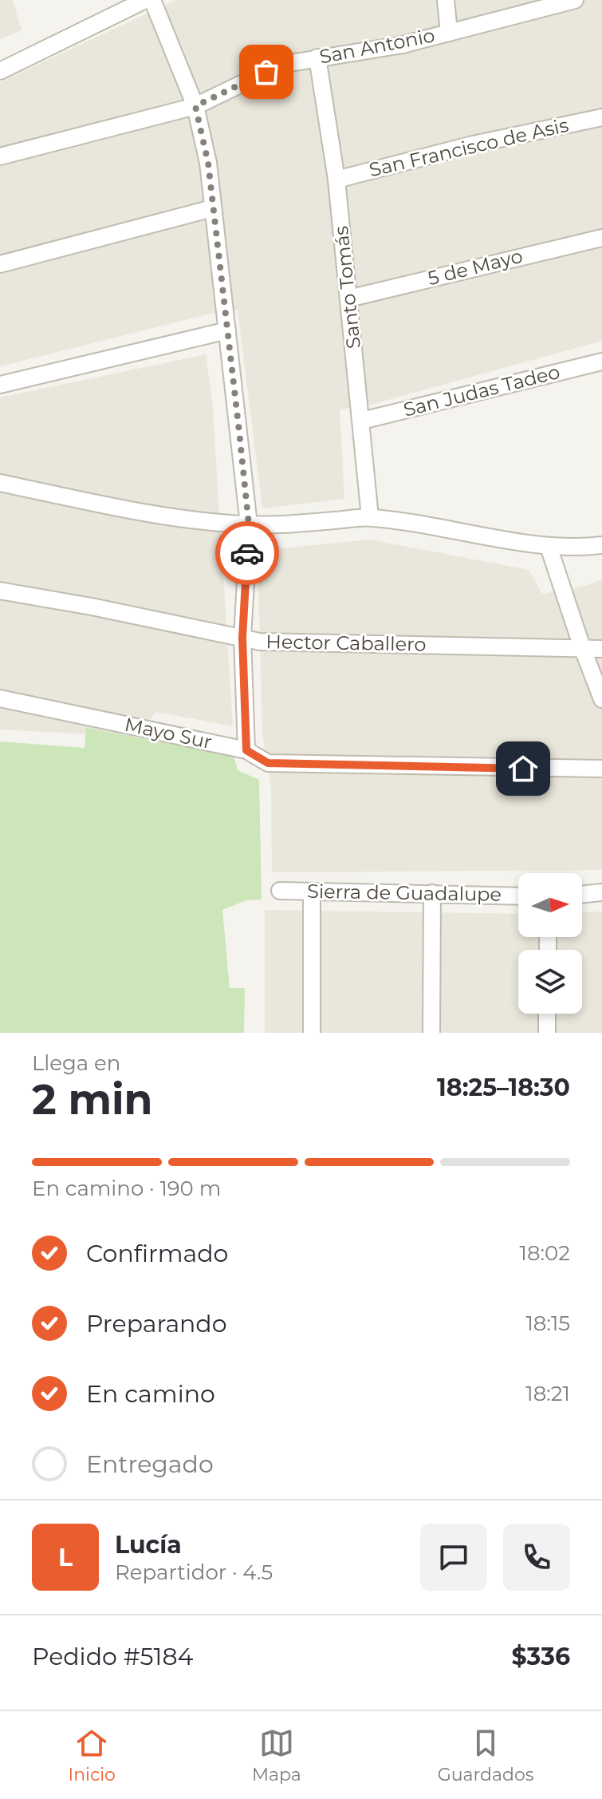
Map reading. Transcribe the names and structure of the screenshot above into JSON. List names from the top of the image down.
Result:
{
  "streets": {
    "street": [
      "San Antonio",
      "San Francisco de Asis",
      "5 de Mayo",
      "Santo Tomás",
      "San Judas Tadeo",
      "Hector Caballero",
      "Mayo Sur",
      "Sierra de Guadalupe"
    ]
  },
  "crossings": [
    ["San Antonio", "Santo Tomás"],
    ["San Francisco de Asis", "Santo Tomás"],
    ["5 de Mayo", "Santo Tomás"],
    ["Santo Tomás", "San Judas Tadeo"]
  ],
  "north": "right",
  "page": {
    "heading": ["2 min", "Llega en", "18:25–18:30"],
    "panel": [
      "Lucía",
      "Repartidor · 4.5",
      "Pedido #5184",
      "$336"
    ],
    "bar": "En camino · 190 m",
    "list": [
      ["Confirmado", "18:02"],
      ["Preparando", "18:15"],
      ["En camino", "18:21"],
      "Entregado"
    ],
    "round": "L",
    "tabs": ["Inicio", "Mapa", "Guardados"]
  }
}
